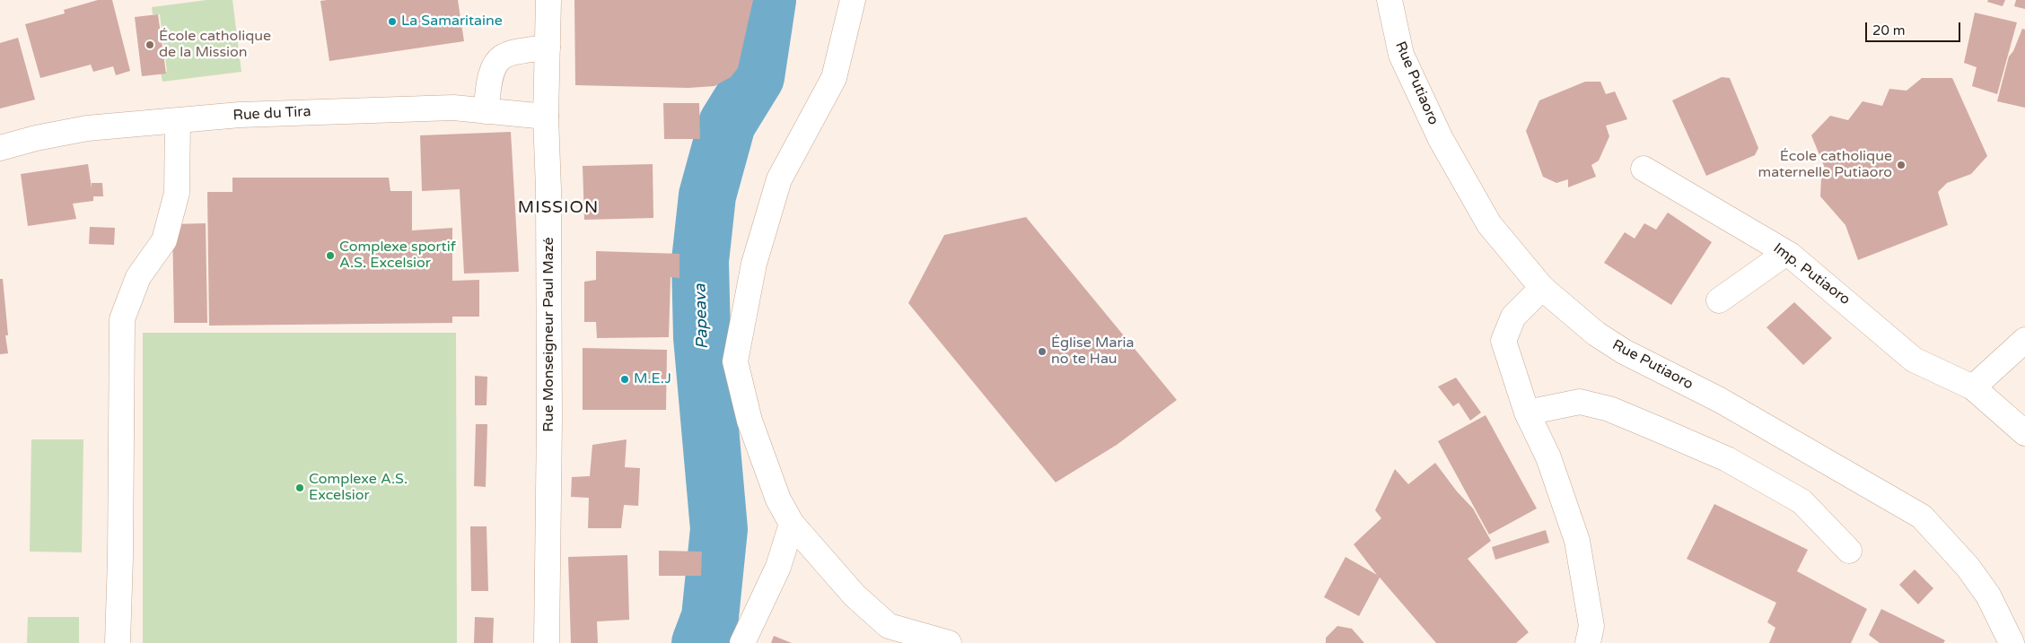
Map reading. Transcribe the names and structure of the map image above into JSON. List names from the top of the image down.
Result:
{
  "streets": {
    "street": [
      "Rue Putiaoro",
      "Rue du Tira",
      "Imp. Putiaoro",
      "Rue Monseigneur Paul Mazé"
    ]
  },
  "crossings": [
    ["Rue du Tira", "Rue Monseigneur Paul Mazé"]
  ],
  "districts": ["MISSION"],
  "water": ["Papeava"],
  "places": [
    "La Samaritaine",
    "École catholique de la Mission",
    "École catholique maternelle Putiaoro",
    "Complexe sportif A.S. Excelsior",
    "Église Maria no te Hau",
    "M.E.J",
    "Complexe A.S. Excelsior"
  ],
  "scale_bar": "20 m"
}
